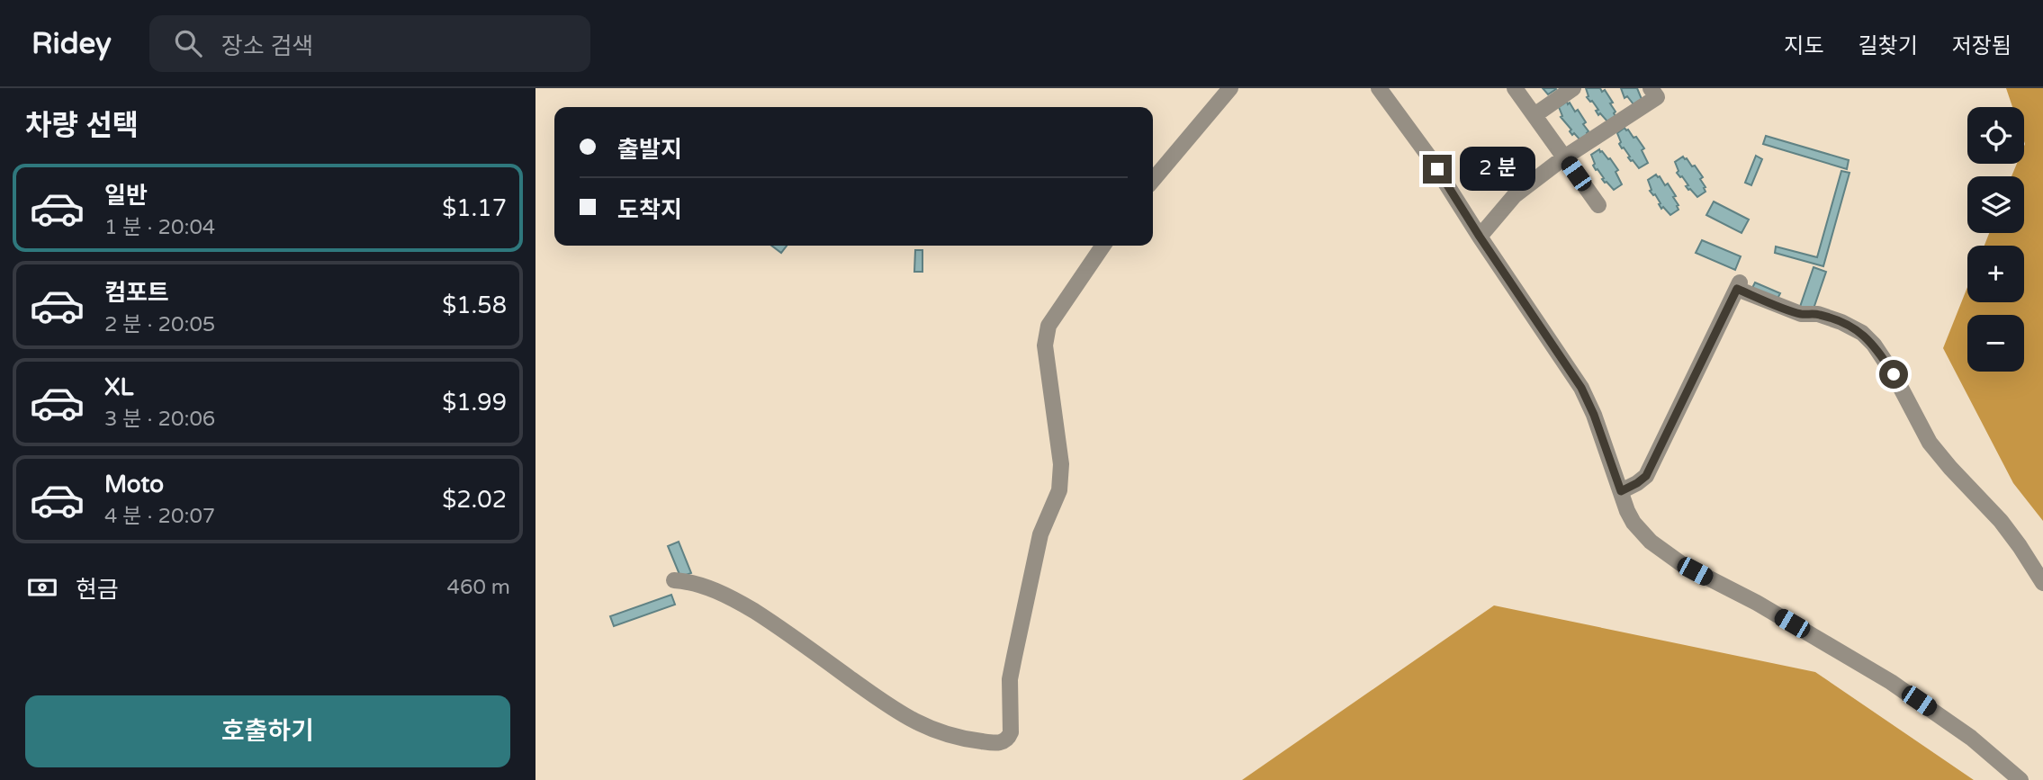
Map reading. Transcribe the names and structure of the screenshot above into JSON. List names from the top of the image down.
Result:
{
  "page": {
    "header": "Ridey",
    "search": "장소 검색",
    "nav": ["지도", "길찾기", "저장됨"],
    "heading": "차량 선택",
    "map_buttons": ["+", "−"],
    "banner": ["출발지", "도착지"],
    "bubble": "2 분",
    "list": [
      {
        "name": "일반",
        "note": "1 분 · 20:04",
        "value": "$1.17"
      },
      {
        "name": "컴포트",
        "note": "2 분 · 20:05",
        "value": "$1.58"
      },
      {
        "name": "XL",
        "note": "3 분 · 20:06",
        "value": "$1.99"
      },
      {
        "name": "Moto",
        "note": "4 분 · 20:07",
        "value": "$2.02"
      }
    ],
    "pay": ["현금", "460 m"],
    "buttons": "호출하기"
  }
}
